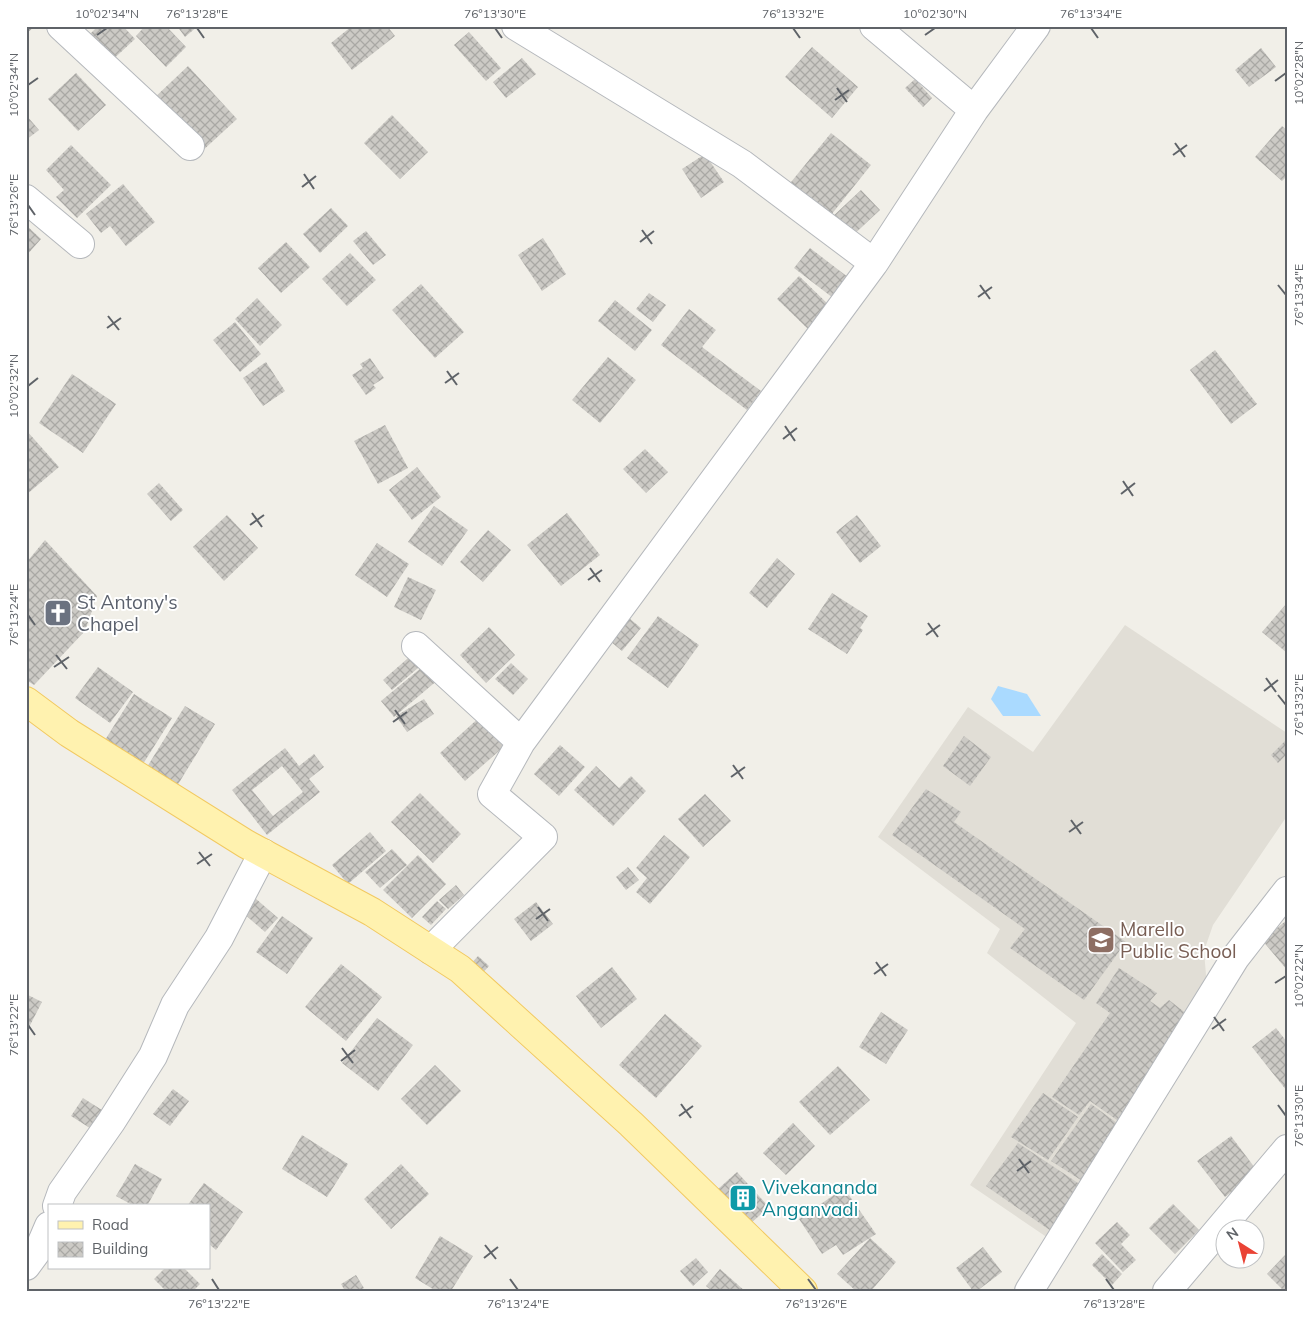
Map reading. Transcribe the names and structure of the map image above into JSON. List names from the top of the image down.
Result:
{
  "places": {
    "church": ["St Antony's Chapel"],
    "school or university": ["Marello Public School"],
    "building": ["Vivekananda Anganvadi"]
  },
  "legend": ["Road", "Building"],
  "north": "top left",
  "coordinates": [
    "10°02'34\"N",
    "76°13'28\"E",
    "76°13'30\"E",
    "76°13'32\"E",
    "10°02'30\"N",
    "76°13'34\"E",
    "10°02'28\"N",
    "76°13'26\"E",
    "10°02'32\"N",
    "76°13'24\"E",
    "10°02'22\"N",
    "76°13'22\"E"
  ]
}
